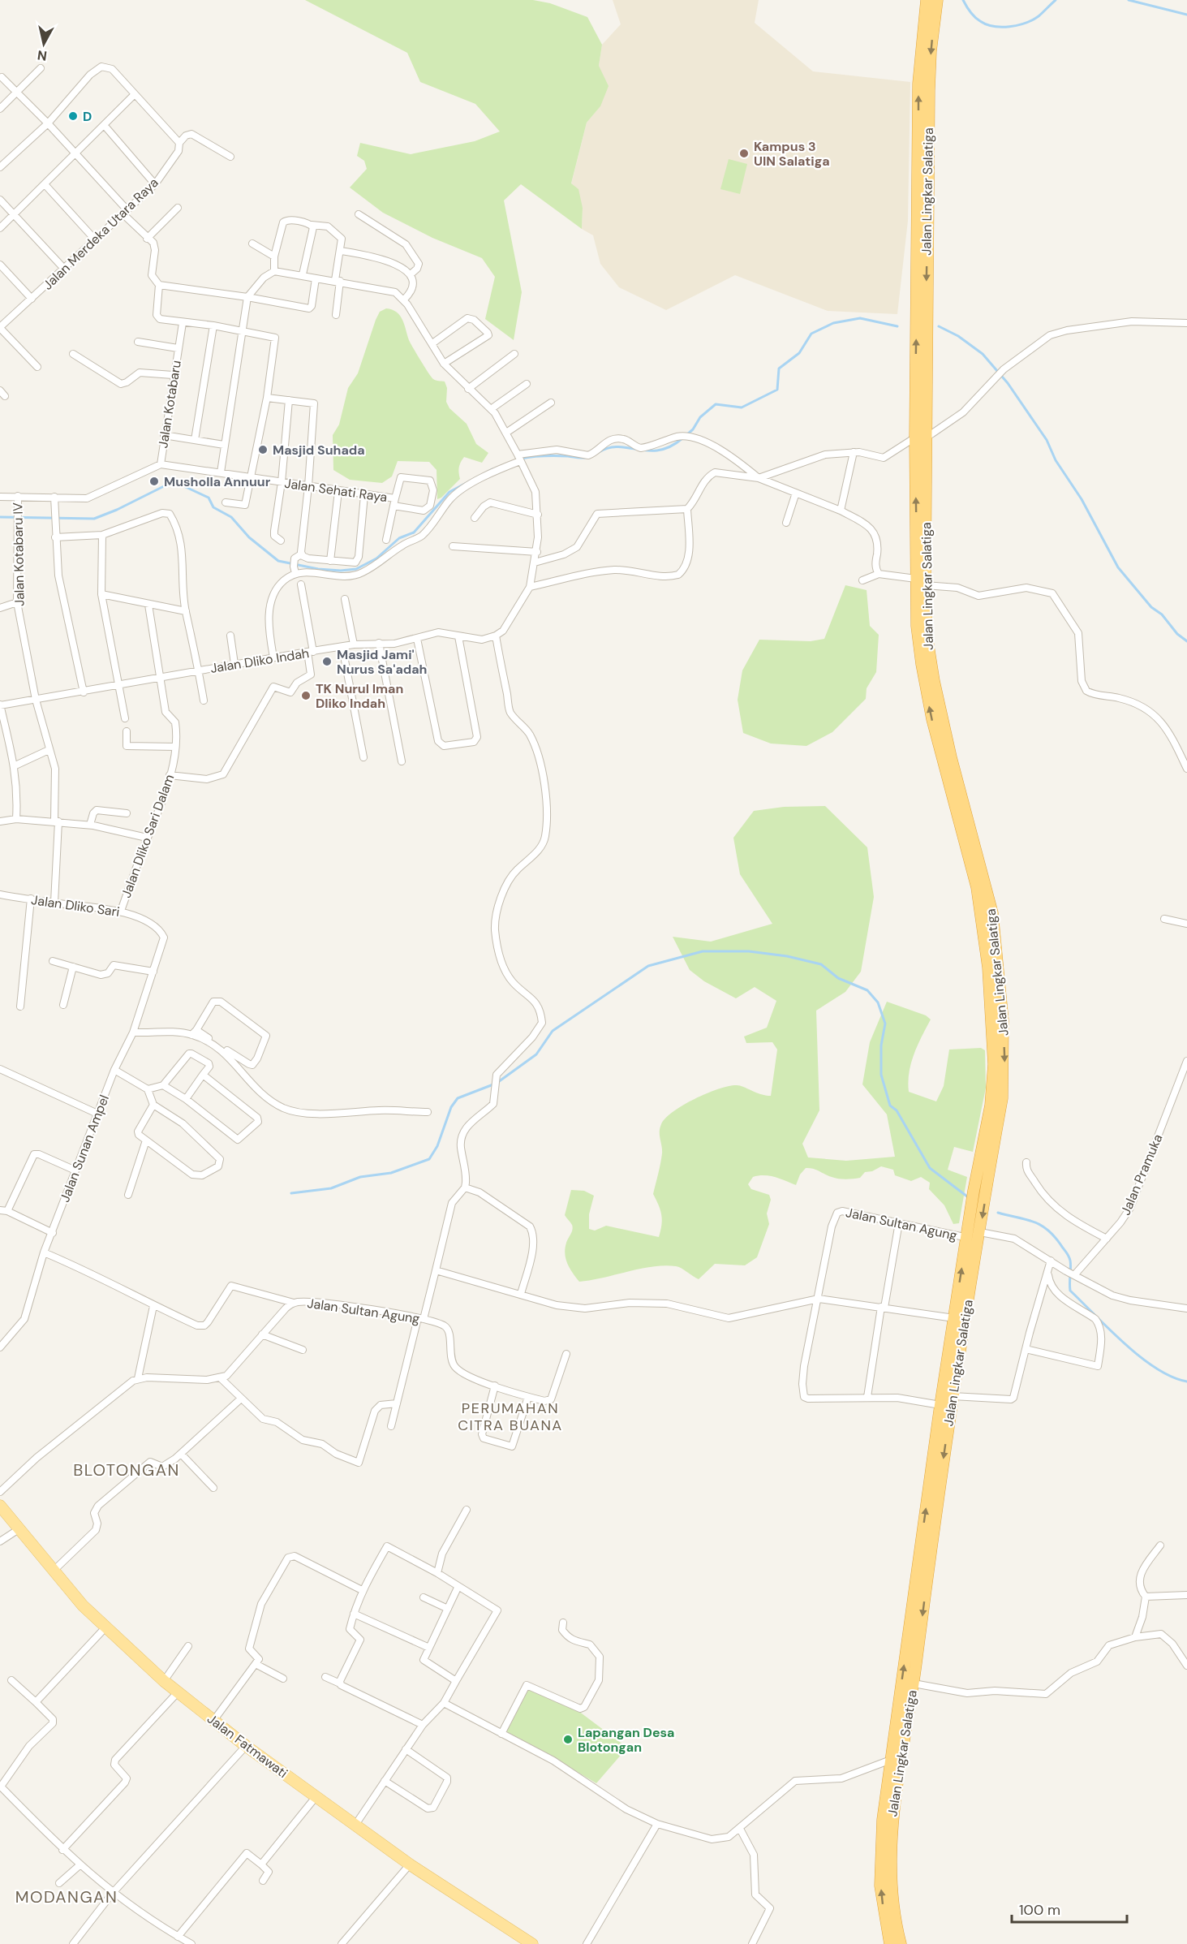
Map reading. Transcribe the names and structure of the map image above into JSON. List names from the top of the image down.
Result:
{
  "streets": {
    "highway": ["Jalan Lingkar Salatiga"],
    "main road": ["Jalan Fatmawati"],
    "street": [
      "Jalan Merdeka Utara Raya",
      "Jalan Kotabaru",
      "Jalan Sehati Raya",
      "Jalan Kotabaru IV",
      "Jalan Dliko Indah",
      "Jalan Dliko Sari Dalam",
      "Jalan Dliko Sari",
      "Jalan Sunan Ampel",
      "Jalan Pramuka",
      "Jalan Sultan Agung"
    ]
  },
  "crossings": [
    ["Jalan Lingkar Salatiga", "Jalan Sultan Agung"],
    ["Jalan Kotabaru", "Jalan Sehati Raya"],
    ["Jalan Kotabaru", "Jalan Kotabaru IV"],
    ["Jalan Kotabaru IV", "Jalan Dliko Indah"],
    ["Jalan Kotabaru IV", "Jalan Dliko Sari"],
    ["Jalan Dliko Indah", "Jalan Dliko Sari Dalam"],
    ["Jalan Dliko Sari Dalam", "Jalan Dliko Sari"],
    ["Jalan Dliko Sari", "Jalan Sunan Ampel"],
    ["Jalan Pramuka", "Jalan Sultan Agung"]
  ],
  "districts": ["PERUMAHAN CITRA BUANA", "BLOTONGAN", "MODANGAN"],
  "places": [
    "D",
    "Kampus 3 UIN Salatiga",
    "Masjid Suhada",
    "Musholla Annuur",
    "Masjid Jami' Nurus Sa'adah",
    "TK Nurul Iman Dliko Indah",
    "Lapangan Desa Blotongan"
  ],
  "scale_bar": "100 m",
  "north": "bottom"
}
